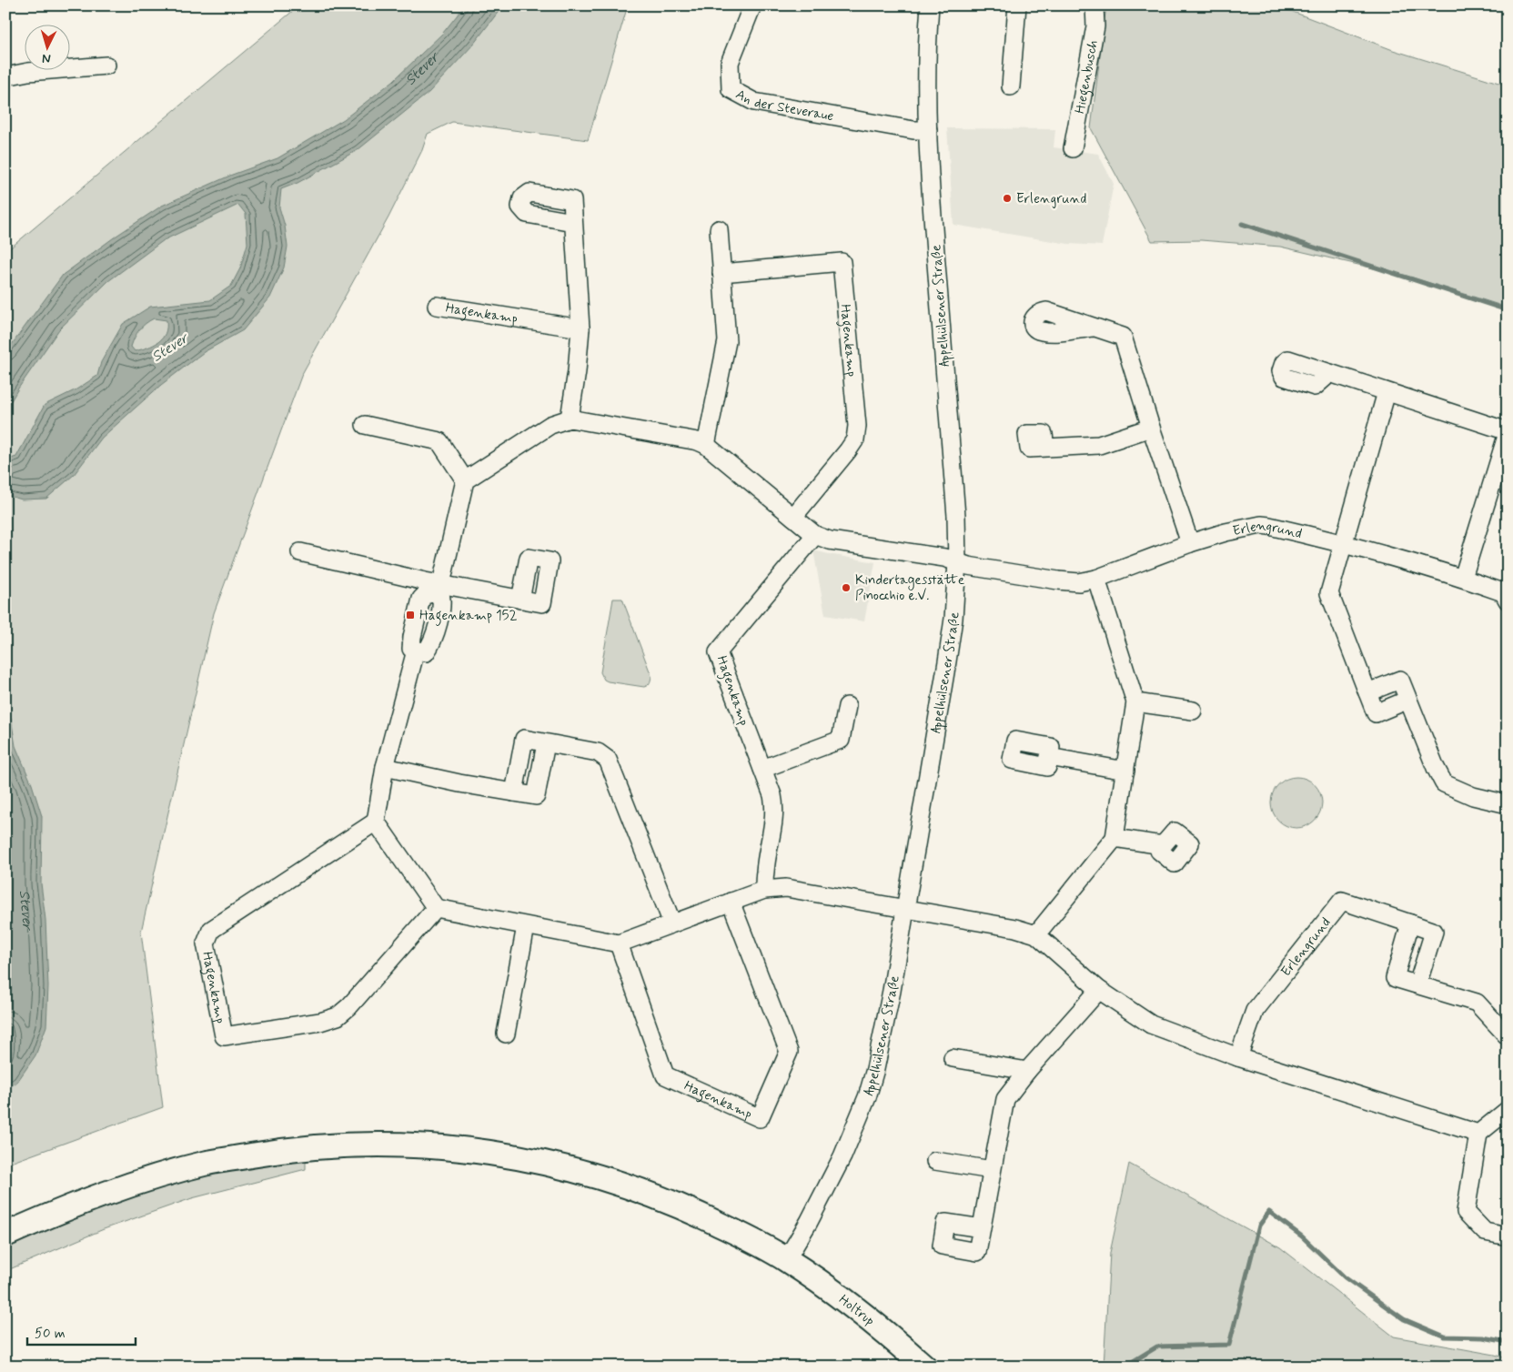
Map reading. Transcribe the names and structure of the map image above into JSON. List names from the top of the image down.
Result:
{
  "streets": {
    "main road": ["Holtrup"],
    "street": [
      "Hiegenbusch",
      "An der Steveraue",
      "Appelhülsener Straße",
      "Hagenkamp",
      "Erlengrund"
    ]
  },
  "crossings": [
    ["An der Steveraue", "Appelhülsener Straße"],
    ["Appelhülsener Straße", "Erlengrund"],
    ["Appelhülsener Straße", "Holtrup"]
  ],
  "water": ["Stever"],
  "places": {
    "other": ["Erlengrund", "Kindertagesstätte Pinocchio e.V."],
    "transit": ["Hagenkamp 152"]
  },
  "scale_bar": "50 m",
  "north": "bottom"
}
